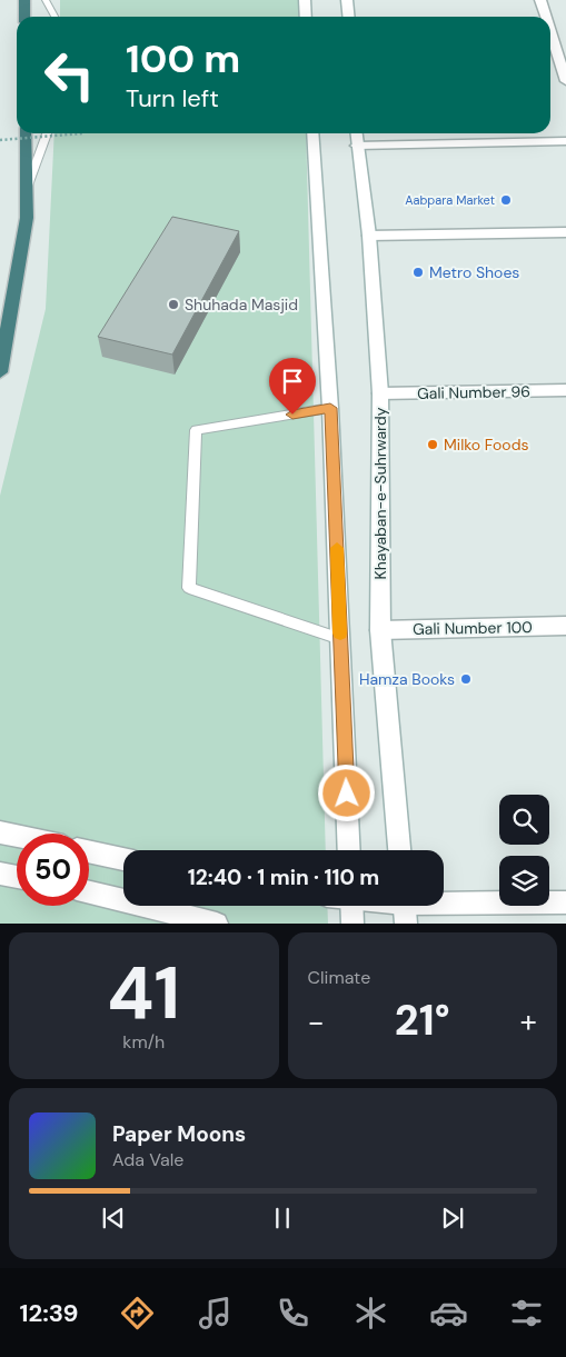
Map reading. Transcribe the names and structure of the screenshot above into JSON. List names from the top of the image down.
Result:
{
  "streets": {
    "main road": ["Gali Number 96", "Khayaban-e-Suhrwardy", "Gali Number 100"]
  },
  "crossings": [
    ["Gali Number 96", "Khayaban-e-Suhrwardy"],
    ["Khayaban-e-Suhrwardy", "Gali Number 100"]
  ],
  "places": [
    "Aabpara Market",
    "Metro Shoes",
    "Shuhada Masjid",
    "Milko Foods",
    "Hamza Books"
  ],
  "page": {
    "turn": ["100 m", "Turn left"],
    "limit": "50",
    "trip": "12:40 · 1 min · 110 m",
    "tile": [
      ["41", "km/h"],
      "Climate"
    ],
    "heat": ["−", "21°", "+"],
    "song": ["Paper Moons", "Ada Vale"],
    "tabs": "12:39"
  }
}
